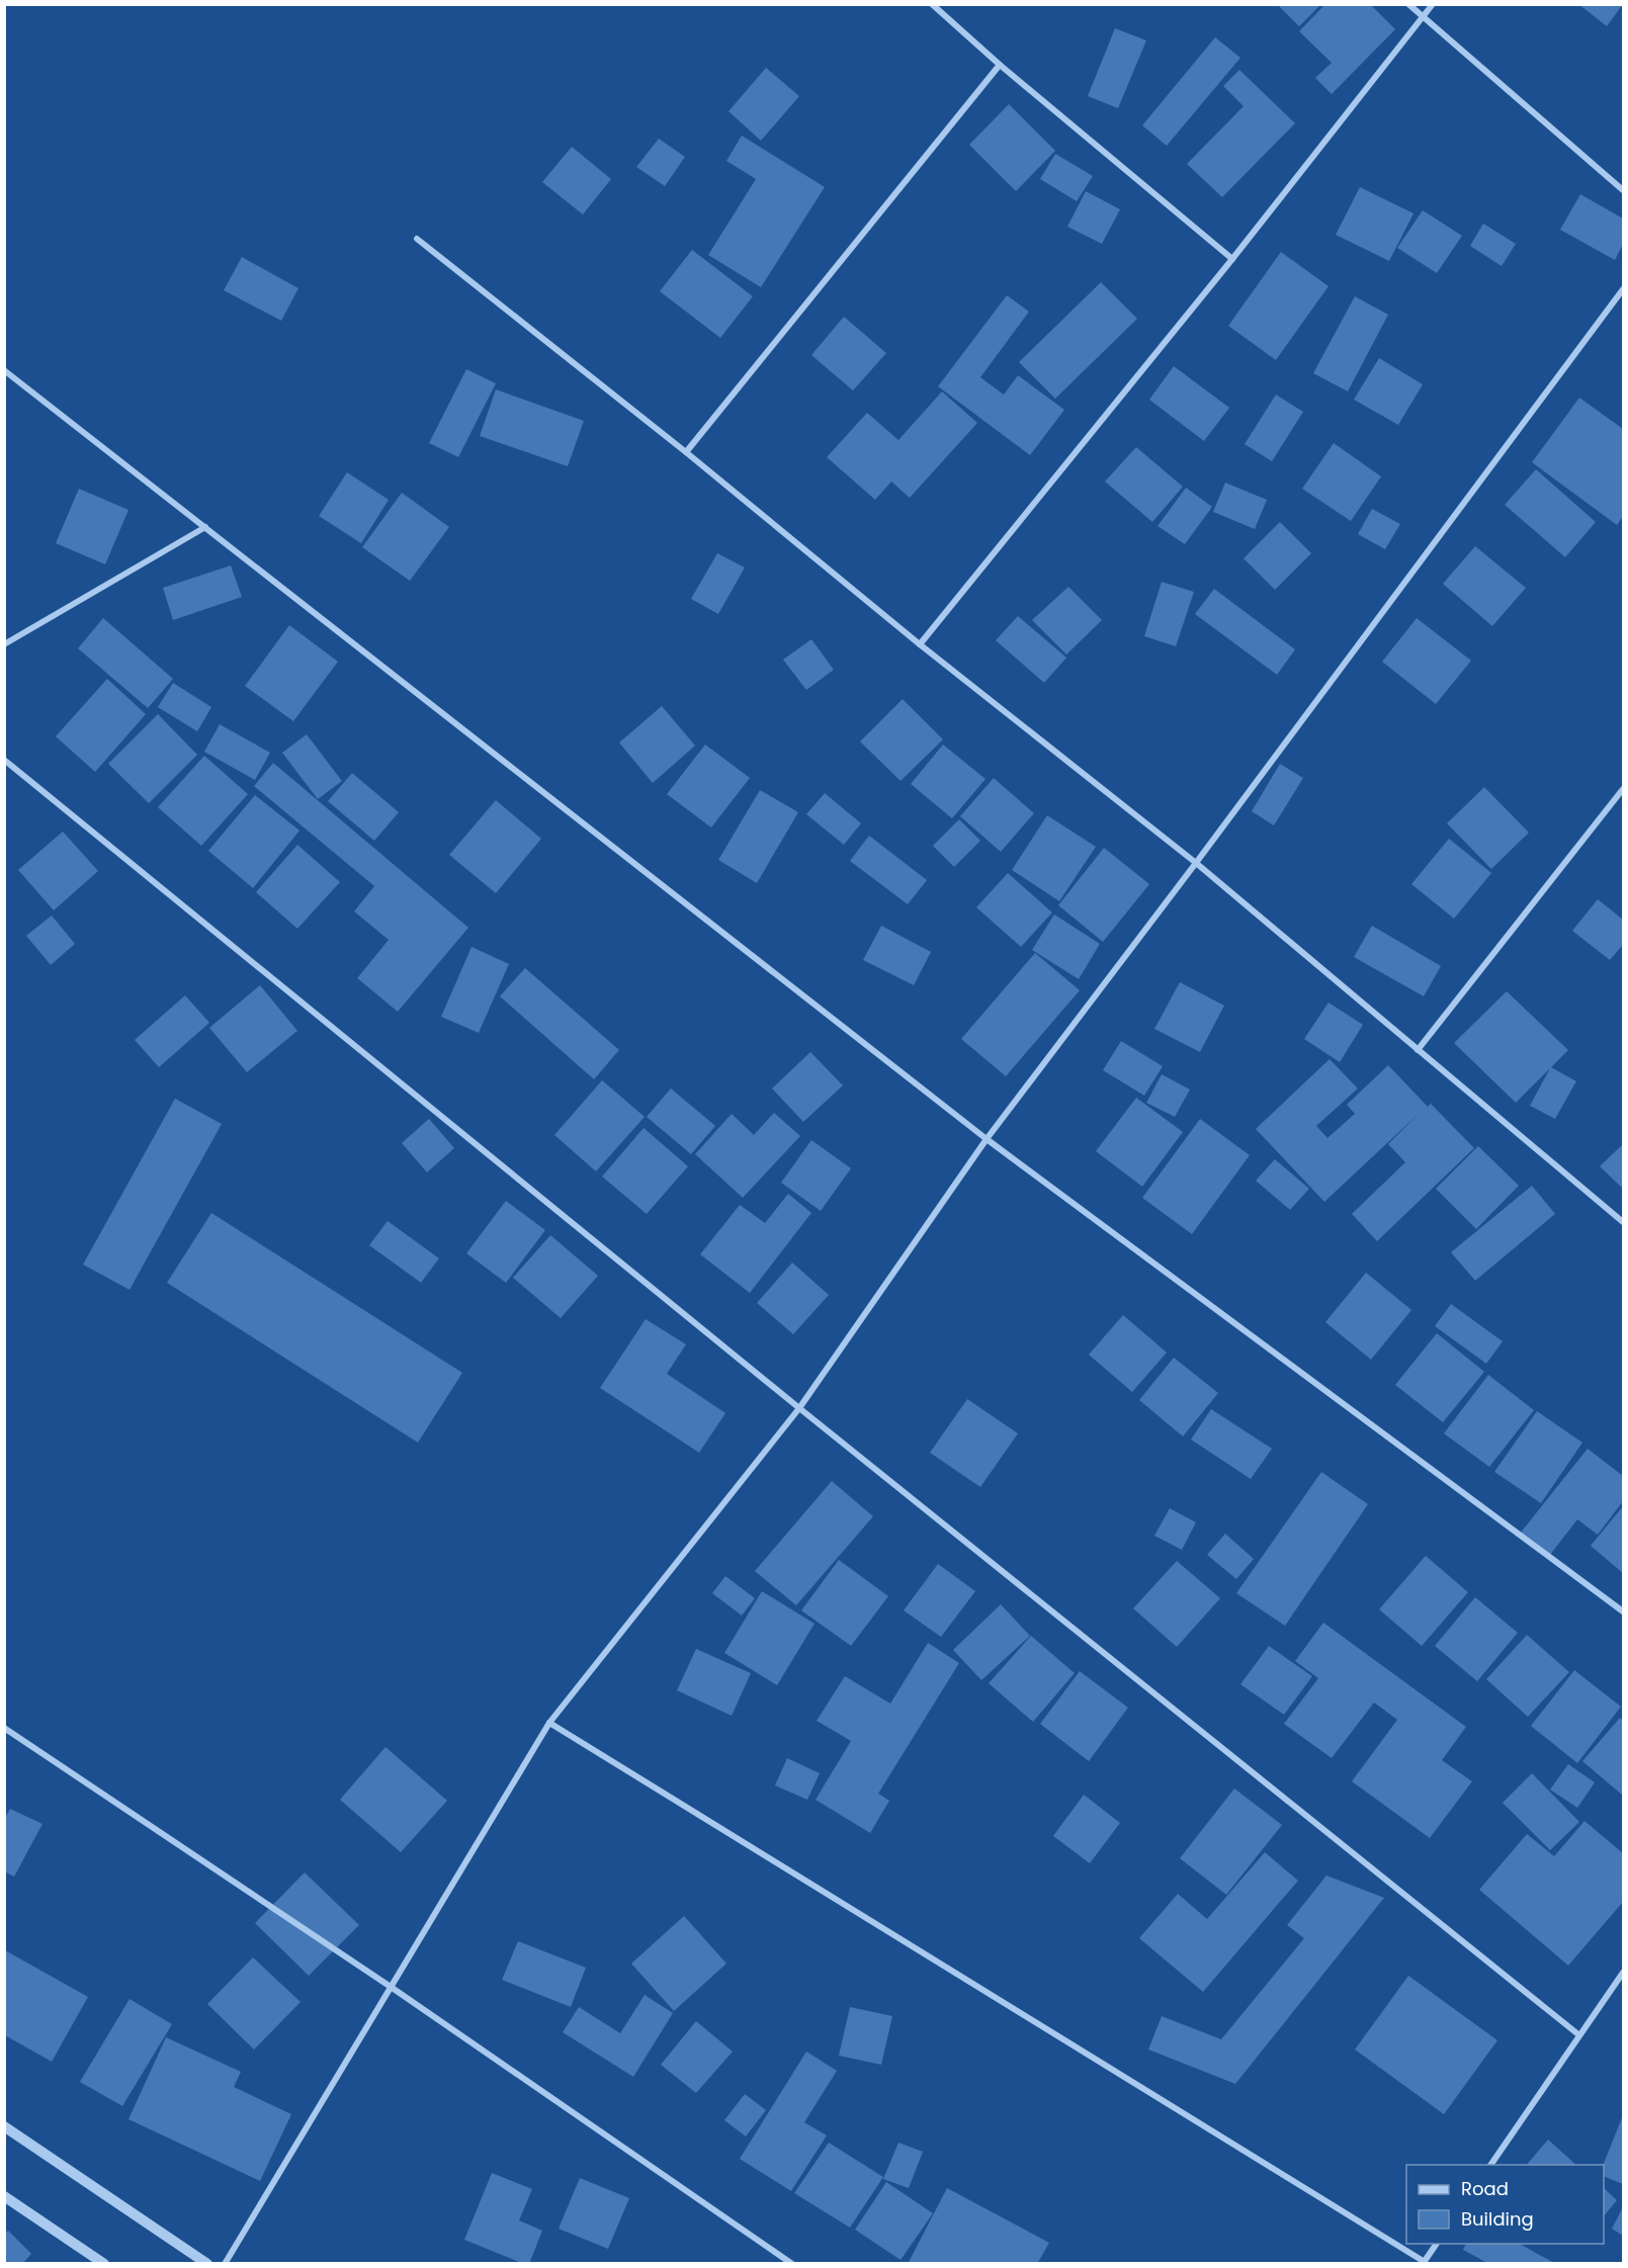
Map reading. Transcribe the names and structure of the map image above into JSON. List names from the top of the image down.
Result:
{
  "legend": ["Road", "Building"]
}
